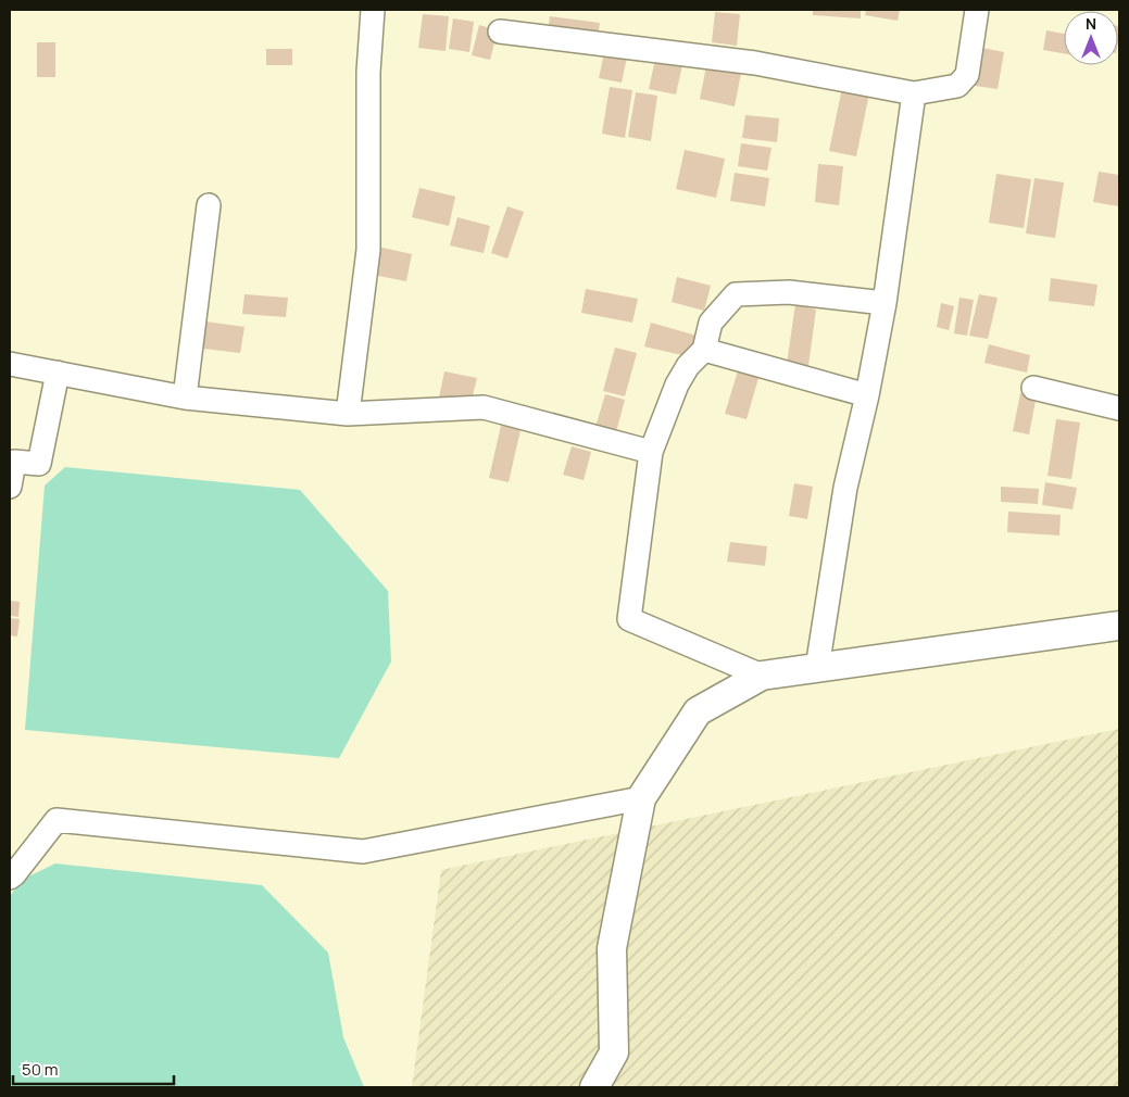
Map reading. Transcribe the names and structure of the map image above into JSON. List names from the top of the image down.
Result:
{
  "scale_bar": "50 m",
  "north": "top"
}
